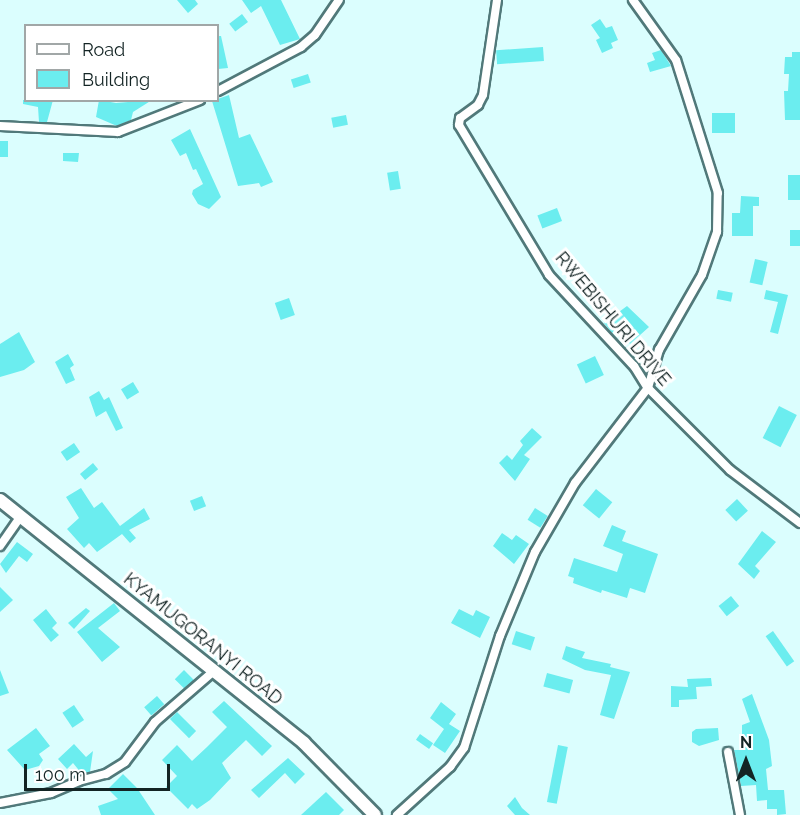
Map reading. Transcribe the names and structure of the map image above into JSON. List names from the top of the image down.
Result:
{
  "streets": {
    "street": ["RWEBISHURI DRIVE", "KYAMUGORANYI ROAD"]
  },
  "legend": ["Road", "Building"],
  "scale_bar": "100 m",
  "north": "top"
}
